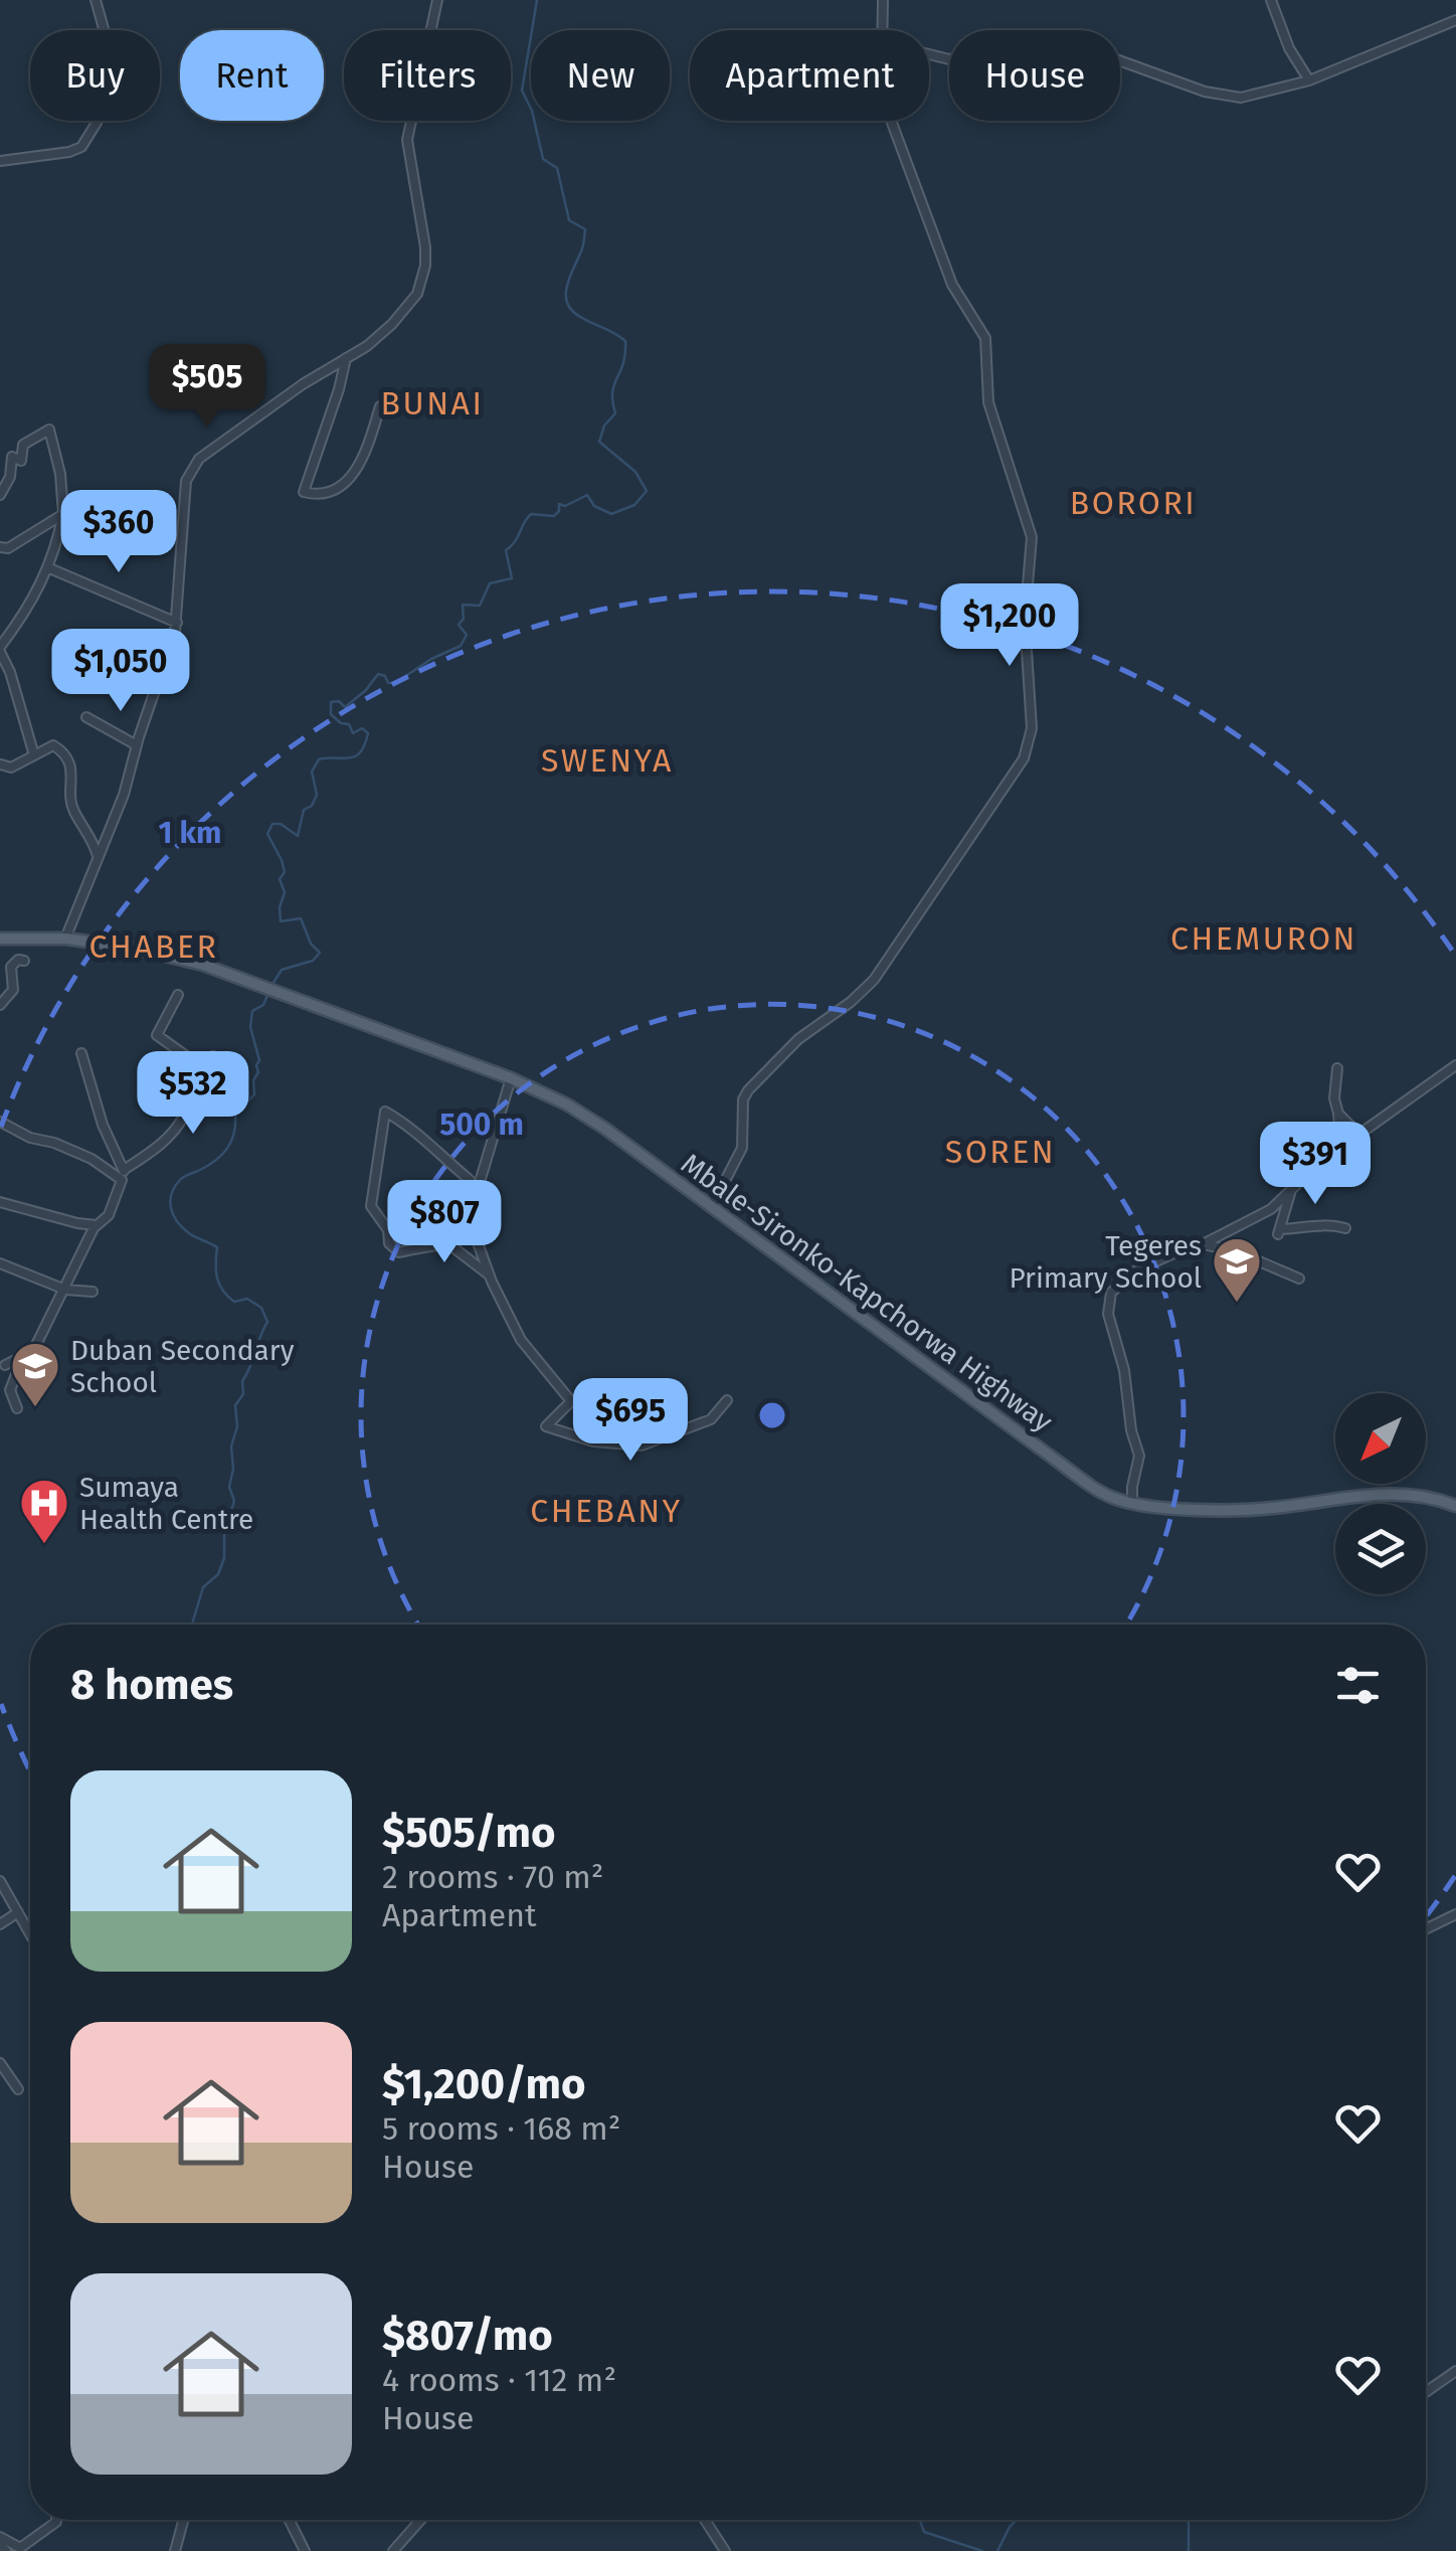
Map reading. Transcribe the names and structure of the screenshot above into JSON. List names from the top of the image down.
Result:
{
  "streets": {
    "main road": ["Mbale-Sironko-Kapchorwa Highway"]
  },
  "districts": [
    "BUNAI",
    "BORORI",
    "SWENYA",
    "CHEMURON",
    "CHABER",
    "SOREN",
    "CHEBANY"
  ],
  "places": {
    "school or university": ["Tegeres Primary School", "Duban Secondary School"],
    "hospital": ["Sumaya Health Centre"]
  },
  "north": "bottom left",
  "page": {
    "chip": [
      "Buy",
      "Rent",
      "Filters",
      "New",
      "Apartment",
      "House"
    ],
    "price": [
      "$505",
      "$360",
      "$1,200",
      "$1,050",
      "$532",
      "$391",
      "$807",
      "$695"
    ],
    "heading": "8 homes",
    "list": [
      {
        "name": "$505/mo",
        "note": "2 rooms · 70 m² · Apartment"
      },
      {
        "name": "$1,200/mo",
        "note": "5 rooms · 168 m² · House"
      },
      {
        "name": "$807/mo",
        "note": "4 rooms · 112 m² · House"
      }
    ]
  },
  "rings": ["1 km", "500 m"]
}
